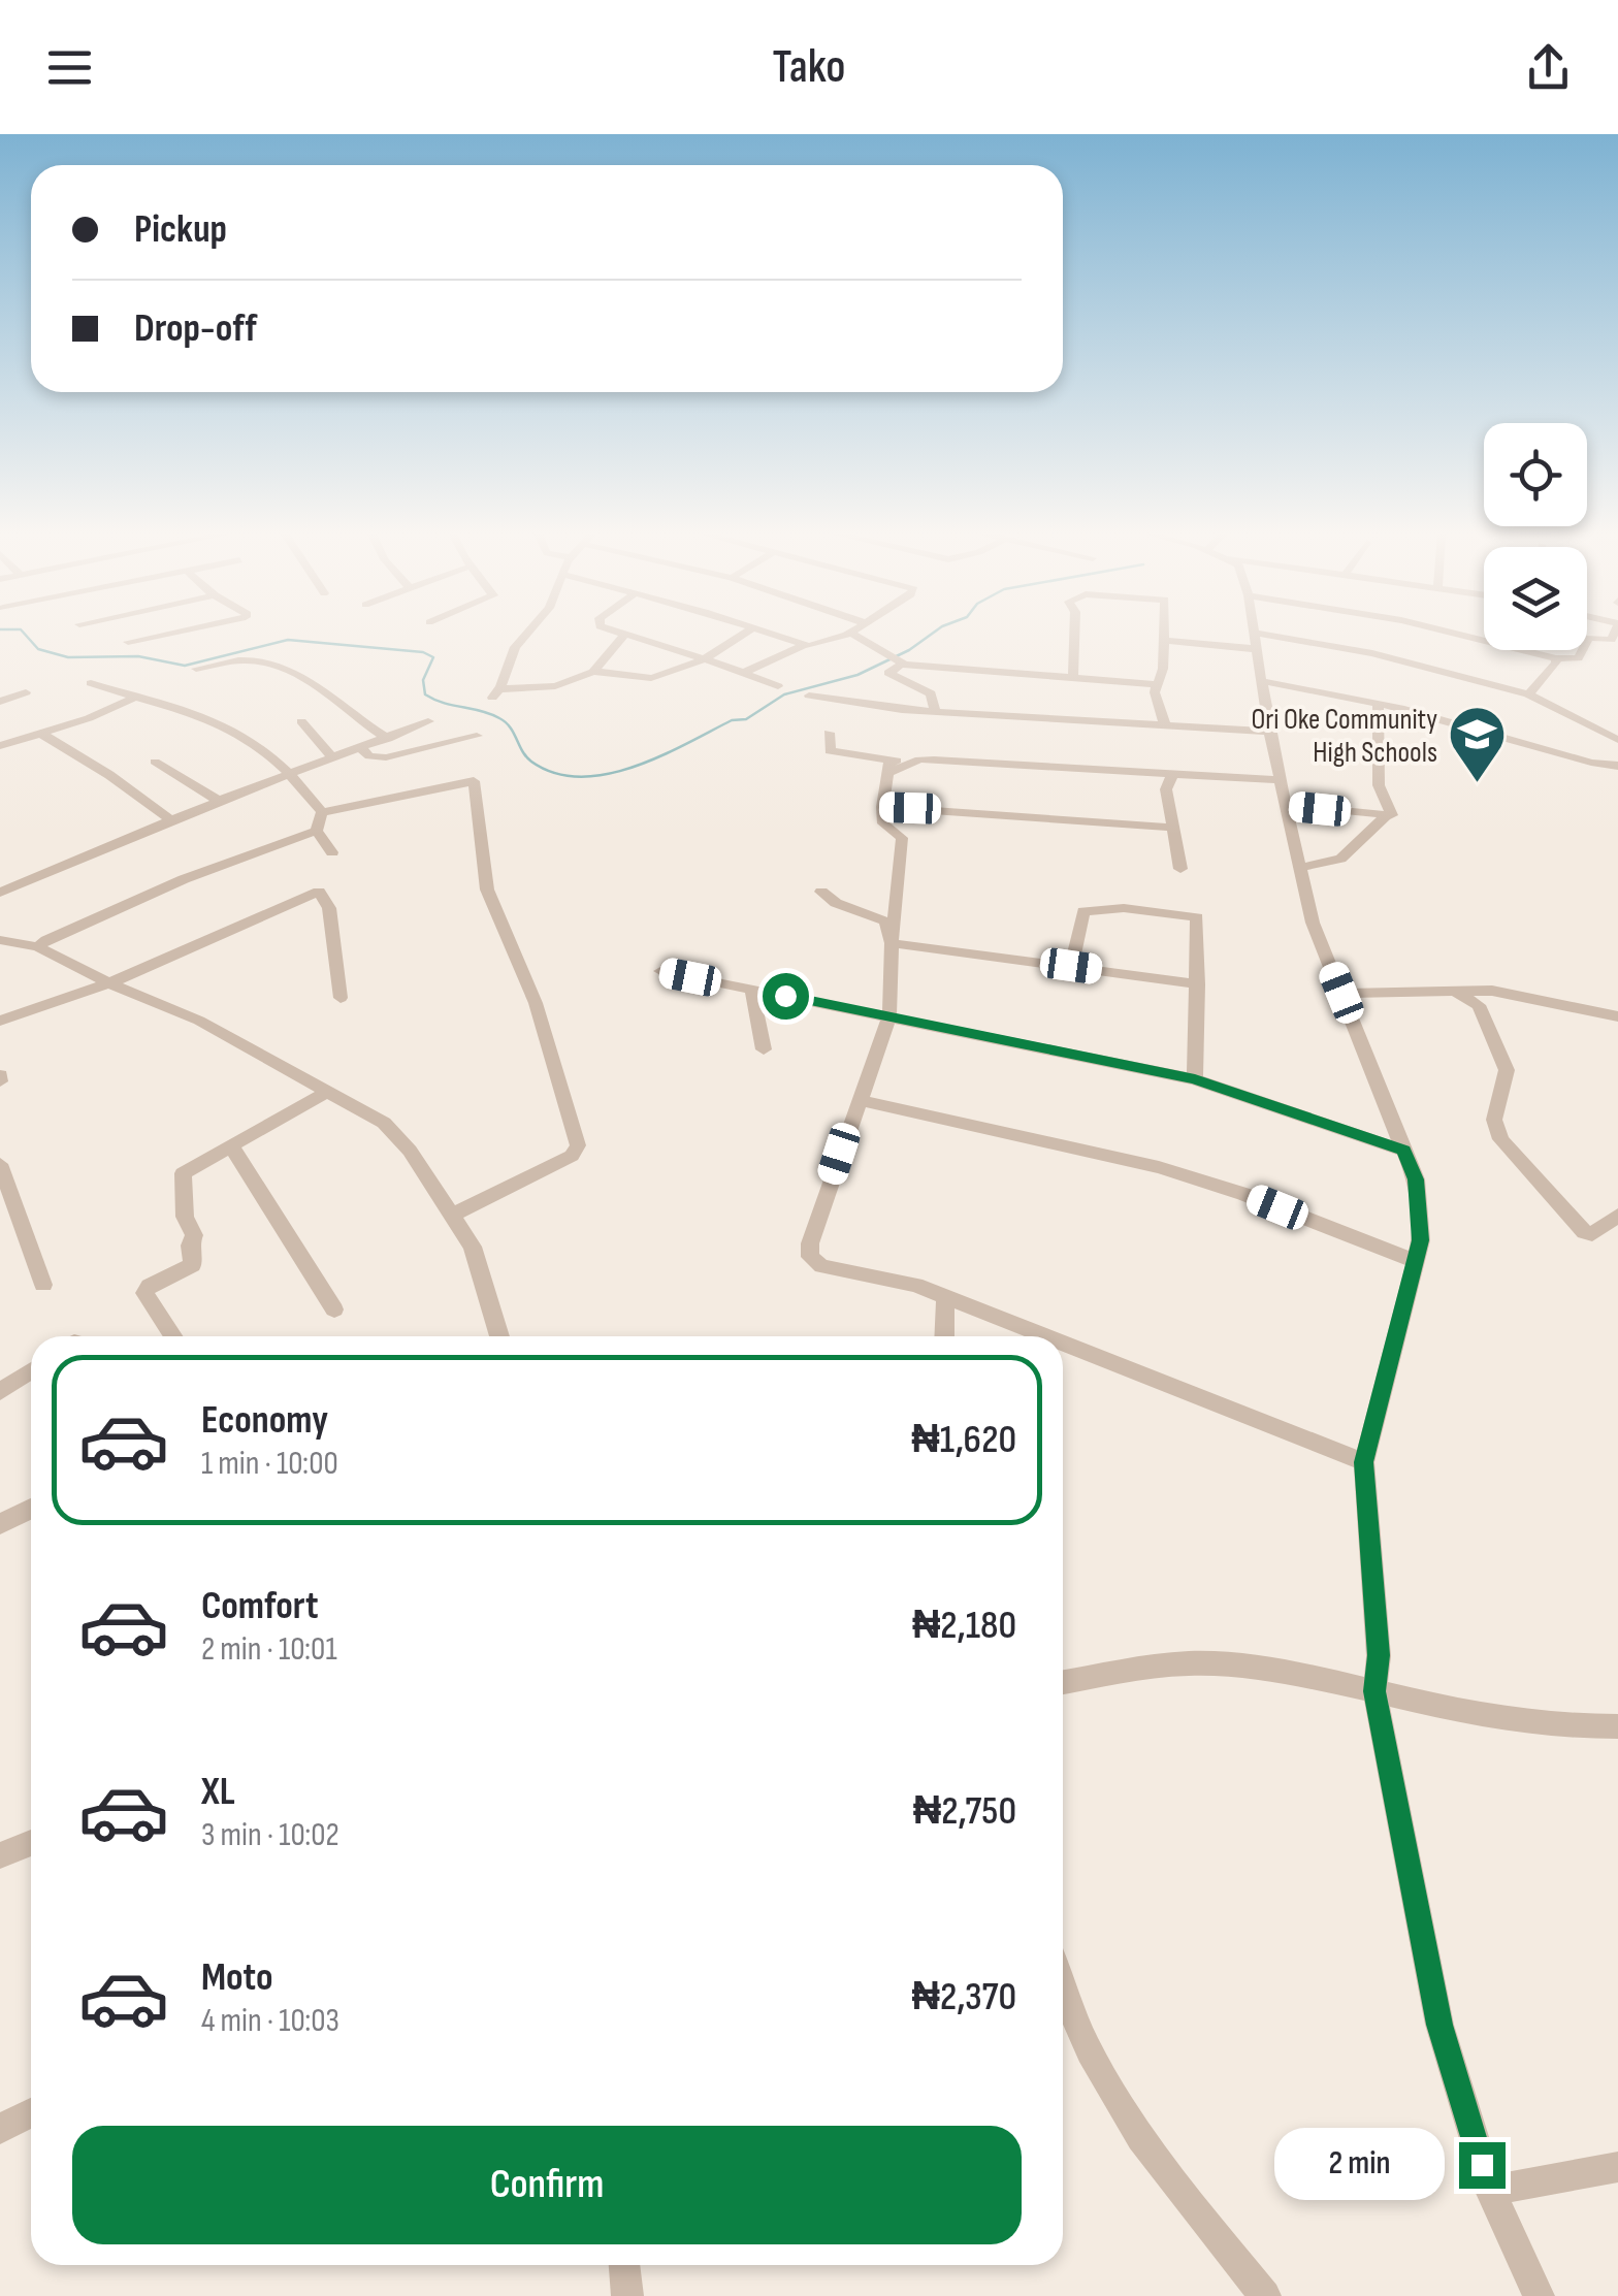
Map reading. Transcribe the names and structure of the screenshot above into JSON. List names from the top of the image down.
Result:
{
  "places": {
    "school or university": ["Ori Oke Community High Schools"]
  },
  "page": {
    "header": "Tako",
    "banner": ["Pickup", "Drop-off"],
    "list": [
      {
        "name": "Economy",
        "note": "1 min · 10:00",
        "value": "₦1,620"
      },
      {
        "name": "Comfort",
        "note": "2 min · 10:01",
        "value": "₦2,180"
      },
      {
        "name": "XL",
        "note": "3 min · 10:02",
        "value": "₦2,750"
      },
      {
        "name": "Moto",
        "note": "4 min · 10:03",
        "value": "₦2,370"
      }
    ],
    "buttons": "Confirm",
    "bubble": "2 min"
  }
}
